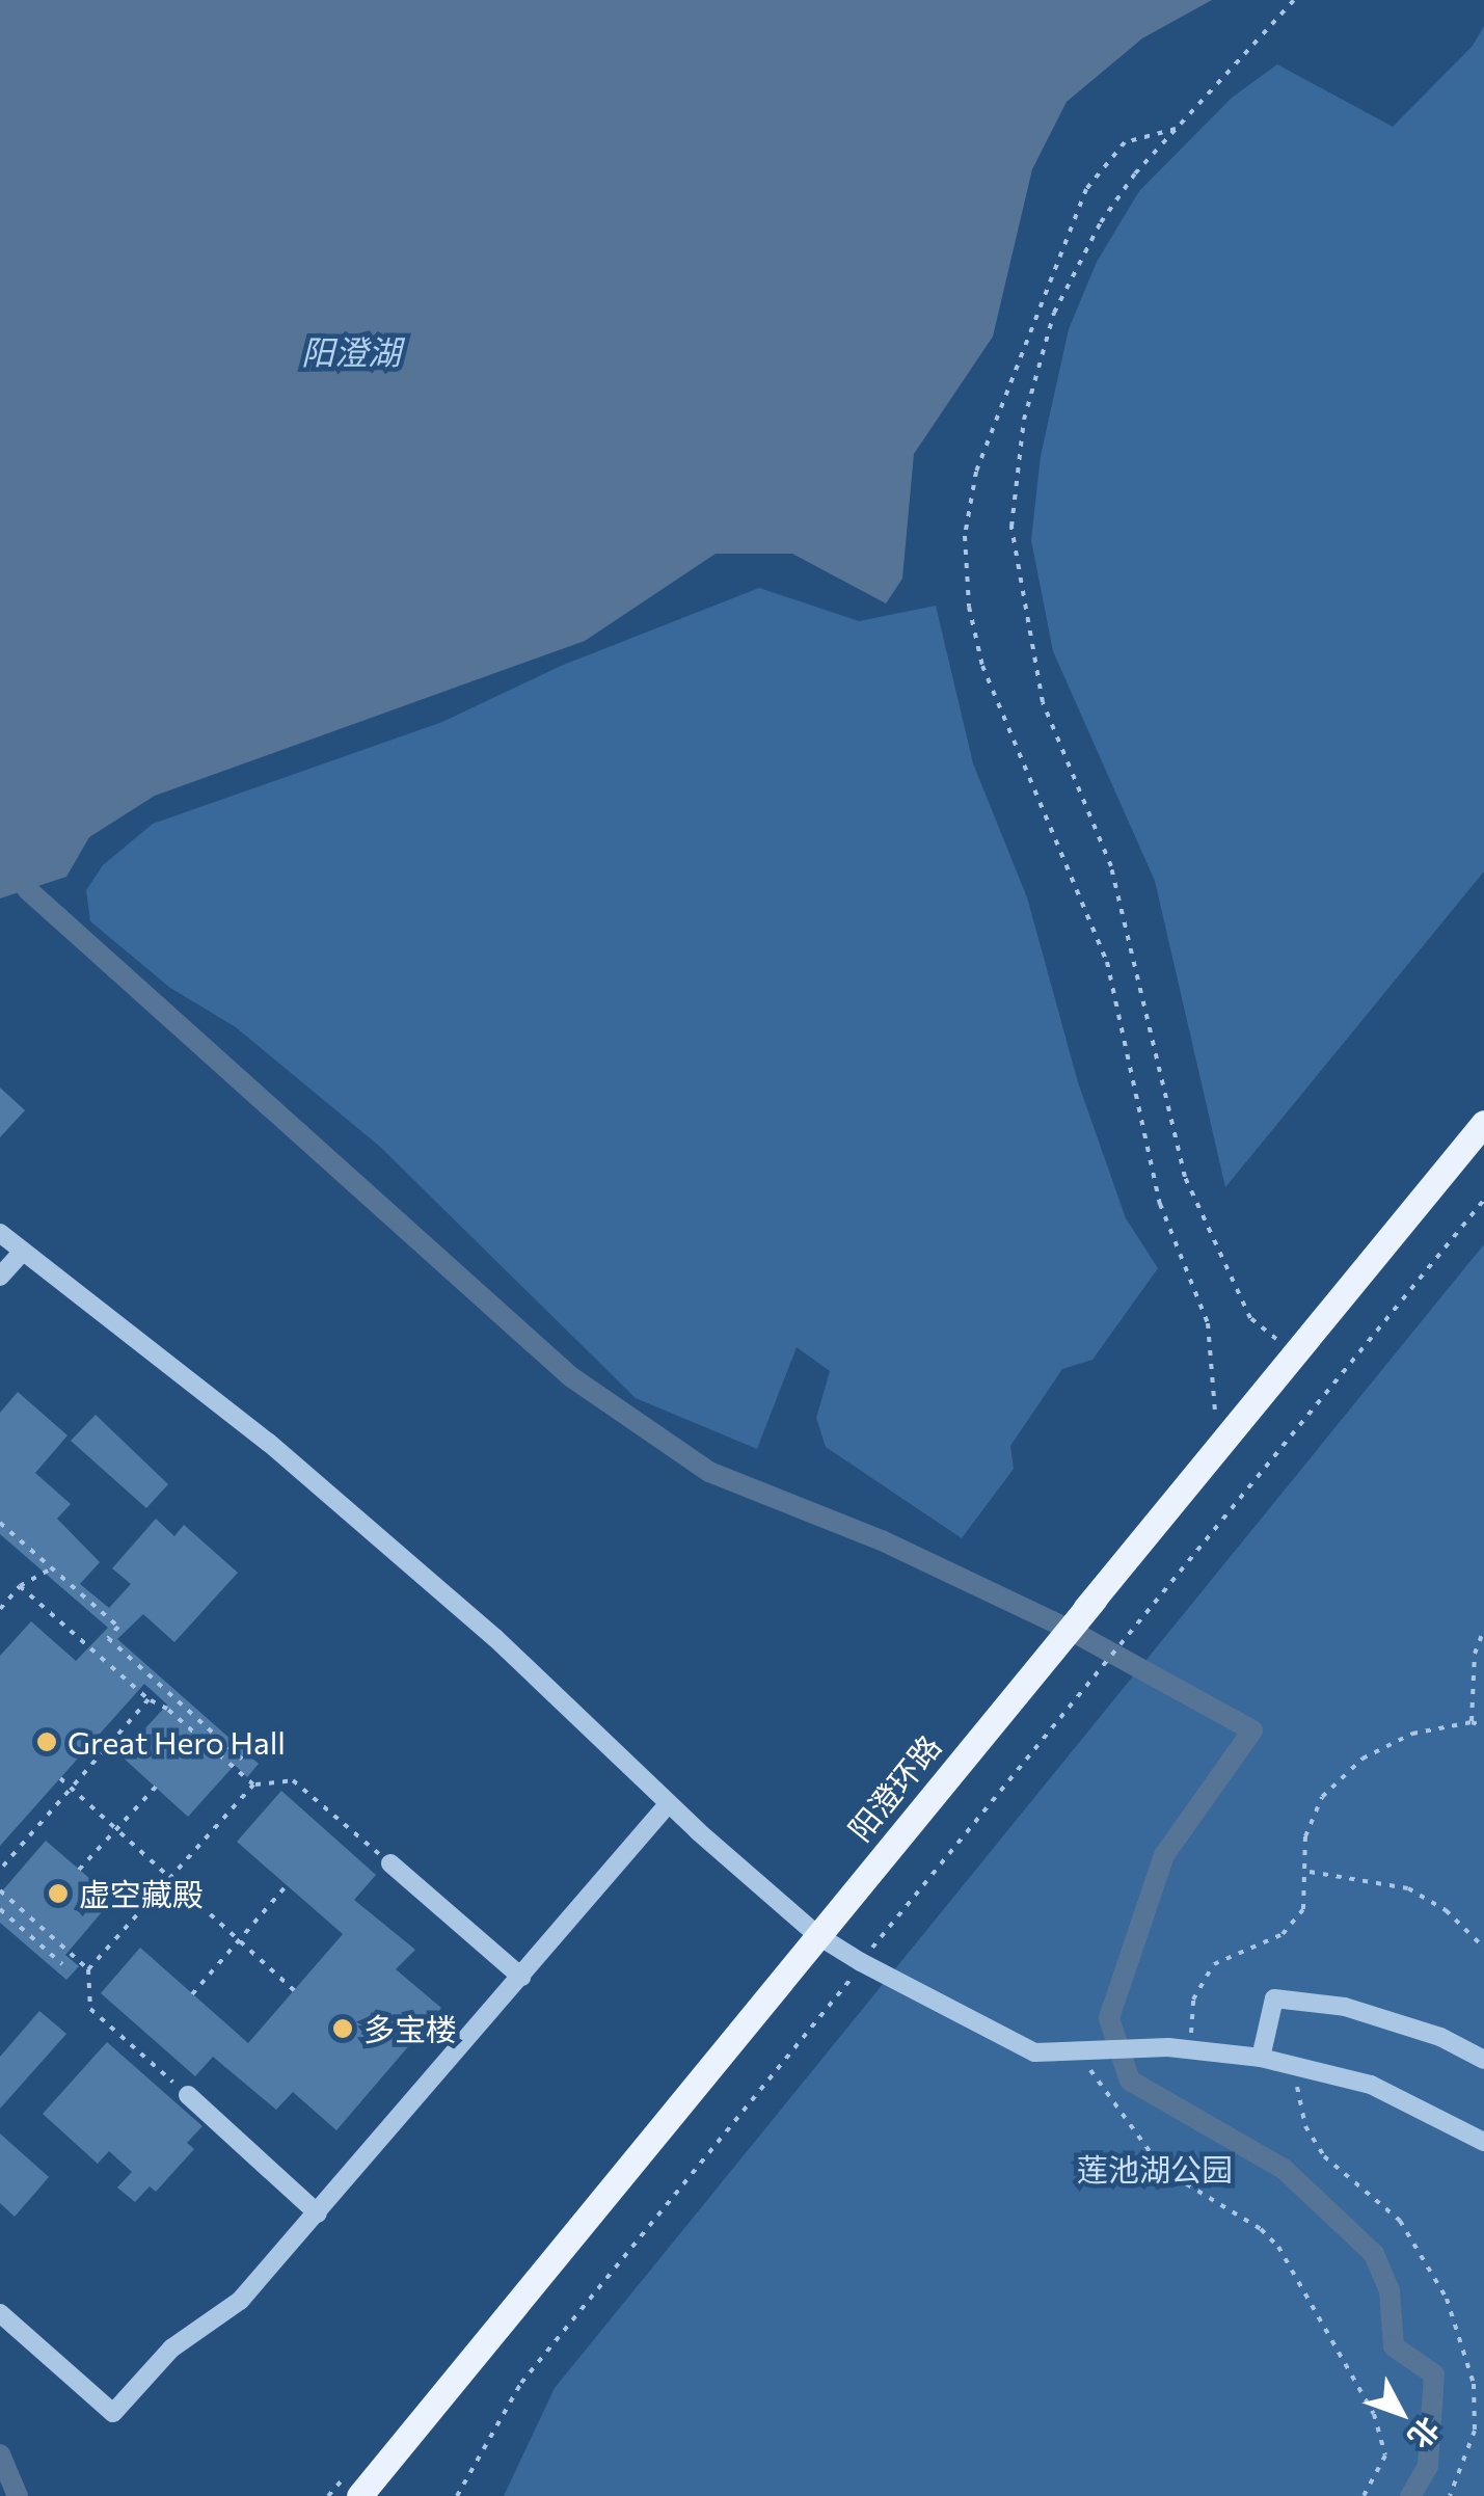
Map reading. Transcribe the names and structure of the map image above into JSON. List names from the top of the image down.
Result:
{
  "streets": {
    "main road": ["阳澄环路"]
  },
  "water": ["阳澄湖"],
  "parks": ["莲池湖公园"],
  "places": ["Great Hero Hall", "虚空藏殿", "多宝楼"],
  "north": "bottom right"
}
